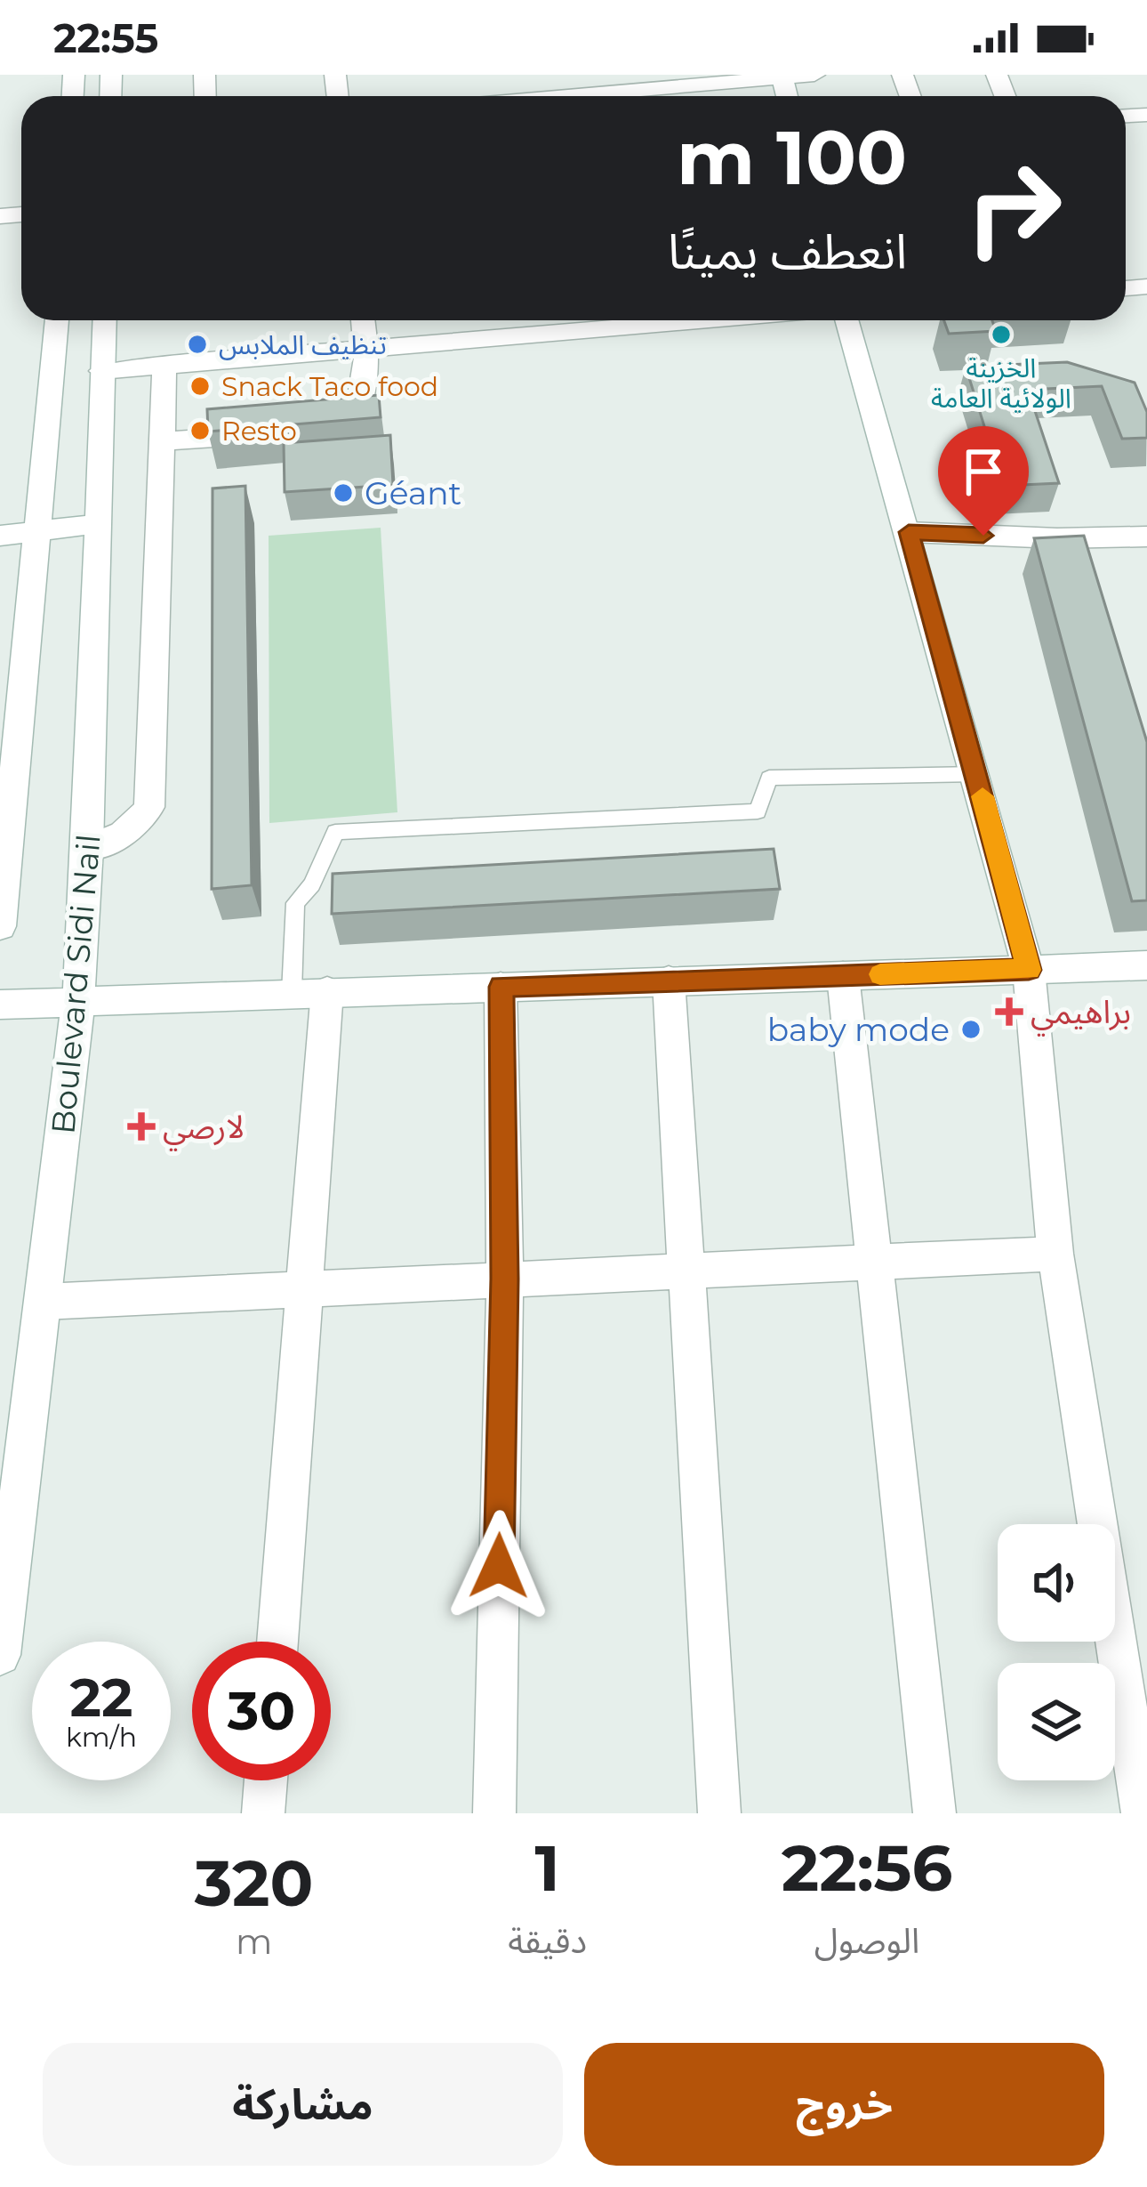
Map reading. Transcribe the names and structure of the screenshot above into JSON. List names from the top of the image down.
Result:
{
  "streets": {
    "street": ["Boulevard Sidi Nail"]
  },
  "places": {
    "other": [
      "الخزينة الولائية العامة",
      "تنظيف الملابس",
      "Snack Taco food",
      "Resto",
      "Géant",
      "baby mode"
    ],
    "health": ["براهيمي", "لارصي"]
  },
  "page": {
    "status": "22:55",
    "turn": ["100 m", "انعطف يمينًا"],
    "speed": "22 km/h",
    "limit": "30",
    "eta": [
      "22:56",
      "الوصول",
      "1",
      "دقيقة",
      "320",
      "m"
    ],
    "buttons": ["خروج", "مشاركة"]
  }
}
